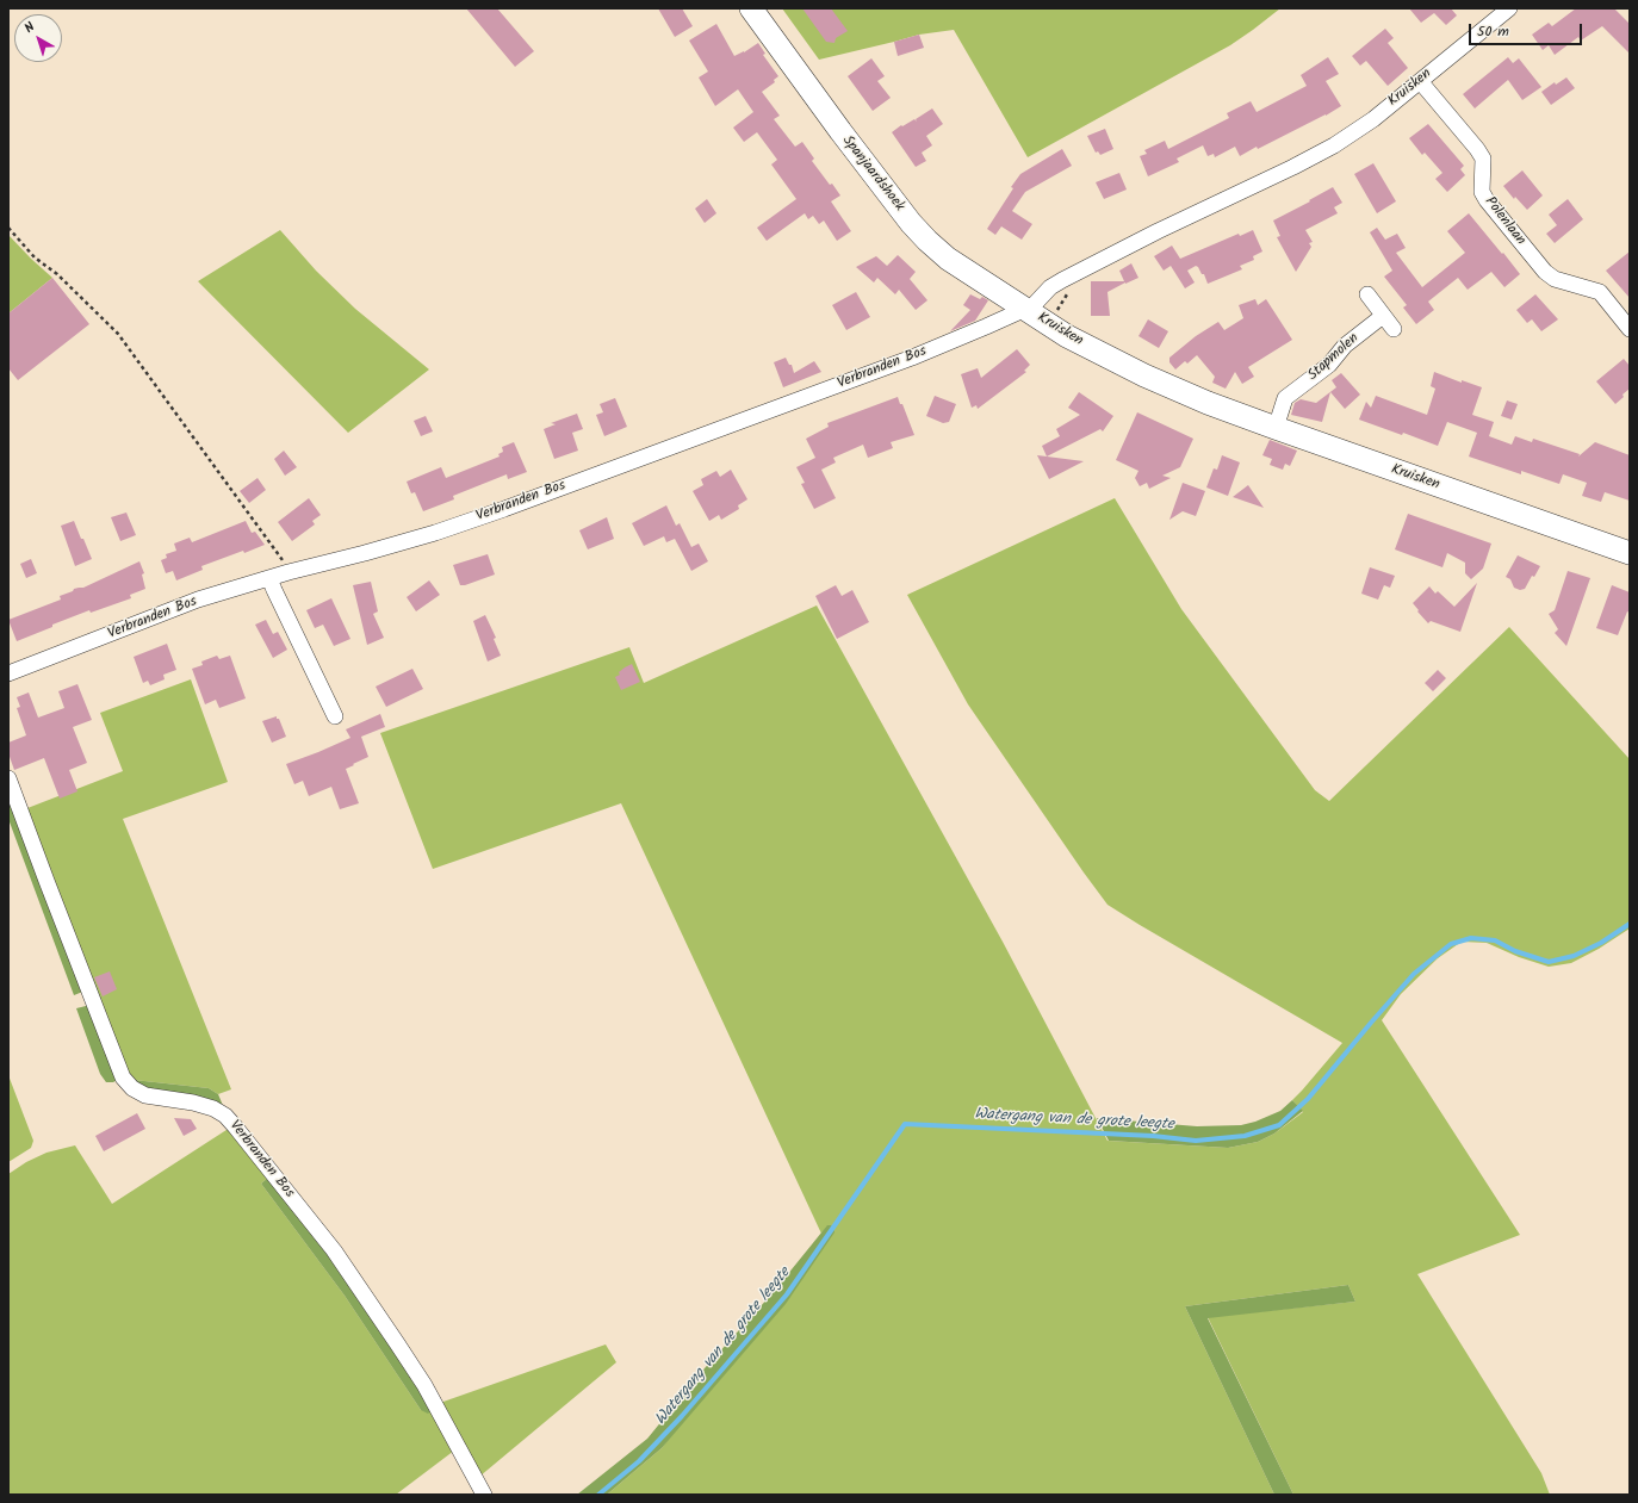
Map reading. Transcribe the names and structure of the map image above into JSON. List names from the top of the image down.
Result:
{
  "streets": {
    "street": [
      "Kruisken",
      "Spanjaardshoek",
      "Polenlaan",
      "Stapmolen",
      "Verbranden Bos"
    ]
  },
  "crossings": [
    ["Kruisken", "Spanjaardshoek"],
    ["Kruisken", "Polenlaan"],
    ["Kruisken", "Stapmolen"],
    ["Kruisken", "Verbranden Bos"],
    ["Spanjaardshoek", "Verbranden Bos"]
  ],
  "water": ["Watergang van de grote leegte"],
  "scale_bar": "50 m",
  "north": "top left"
}
